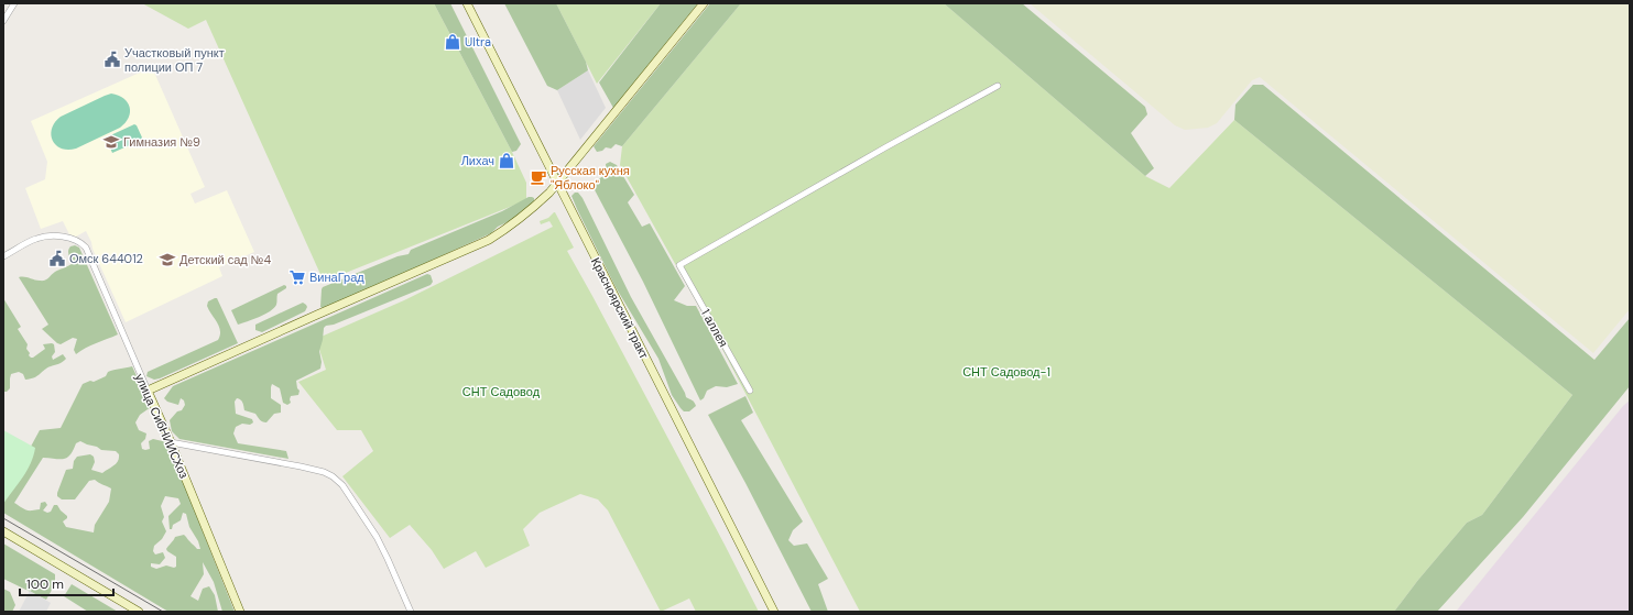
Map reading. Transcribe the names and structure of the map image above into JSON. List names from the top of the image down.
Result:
{
  "streets": {
    "main road": ["Красноярский тракт", "улица СибНИИСХоз"],
    "street": ["1 аллея"]
  },
  "parks": ["СНТ Садовод-1", "СНТ Садовод"],
  "places": {
    "shop": ["Ultra", "Лихач"],
    "public building": ["Участковый пункт полиции ОП 7", "Омск 644012"],
    "school or university": ["Гимназия №9", "Детский сад №4"],
    "cafe": ["Русская кухня \"Яблоко\""],
    "supermarket": ["ВинаГрад"]
  },
  "scale_bar": "100 m"
}
